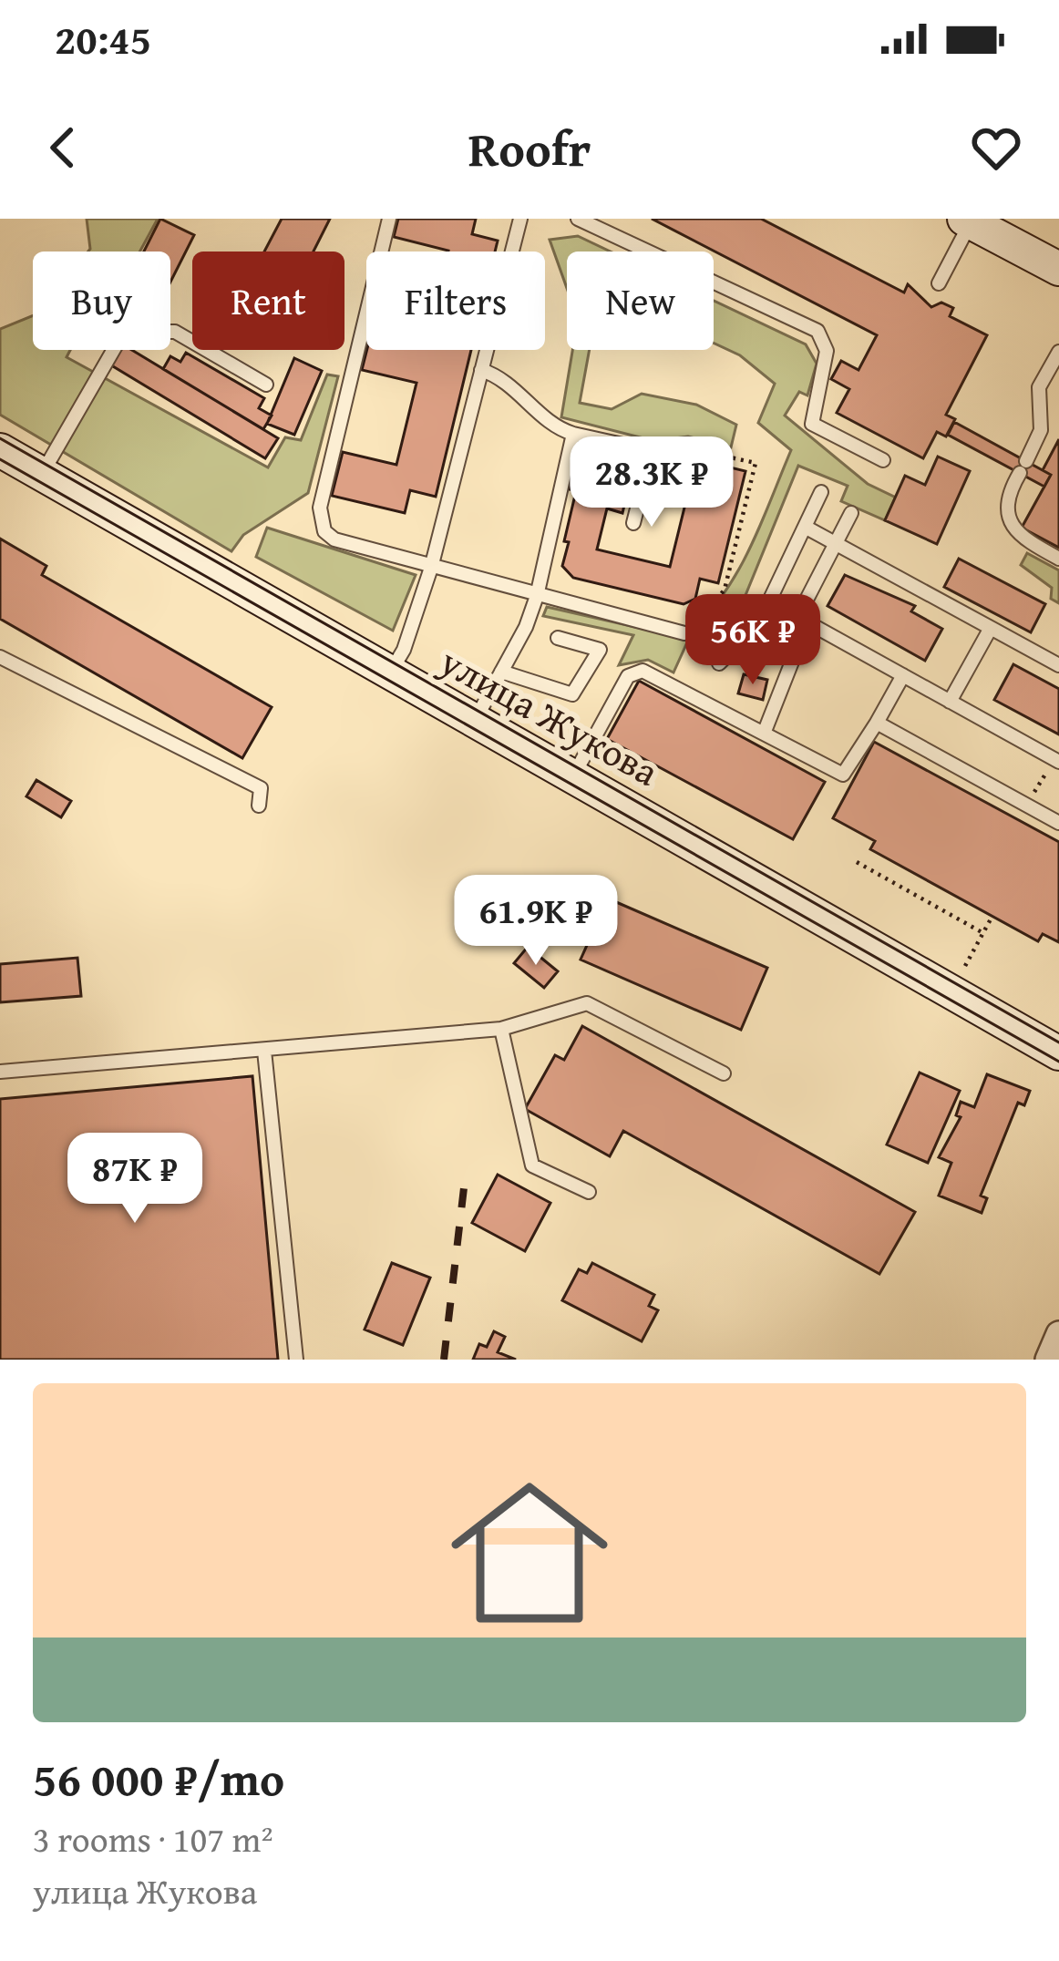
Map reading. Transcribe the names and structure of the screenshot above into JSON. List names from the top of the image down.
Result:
{
  "streets": {
    "street": ["улица Жукова"]
  },
  "page": {
    "status": "20:45",
    "header": "Roofr",
    "chip": [
      "Buy",
      "Rent",
      "Filters",
      "New"
    ],
    "price": [
      "28.3K ₽",
      "56K ₽",
      "61.9K ₽",
      "87K ₽"
    ],
    "list": [
      {
        "name": "56 000 ₽/mo",
        "note": "3 rooms · 107 m² · улица Жукова"
      }
    ]
  }
}
